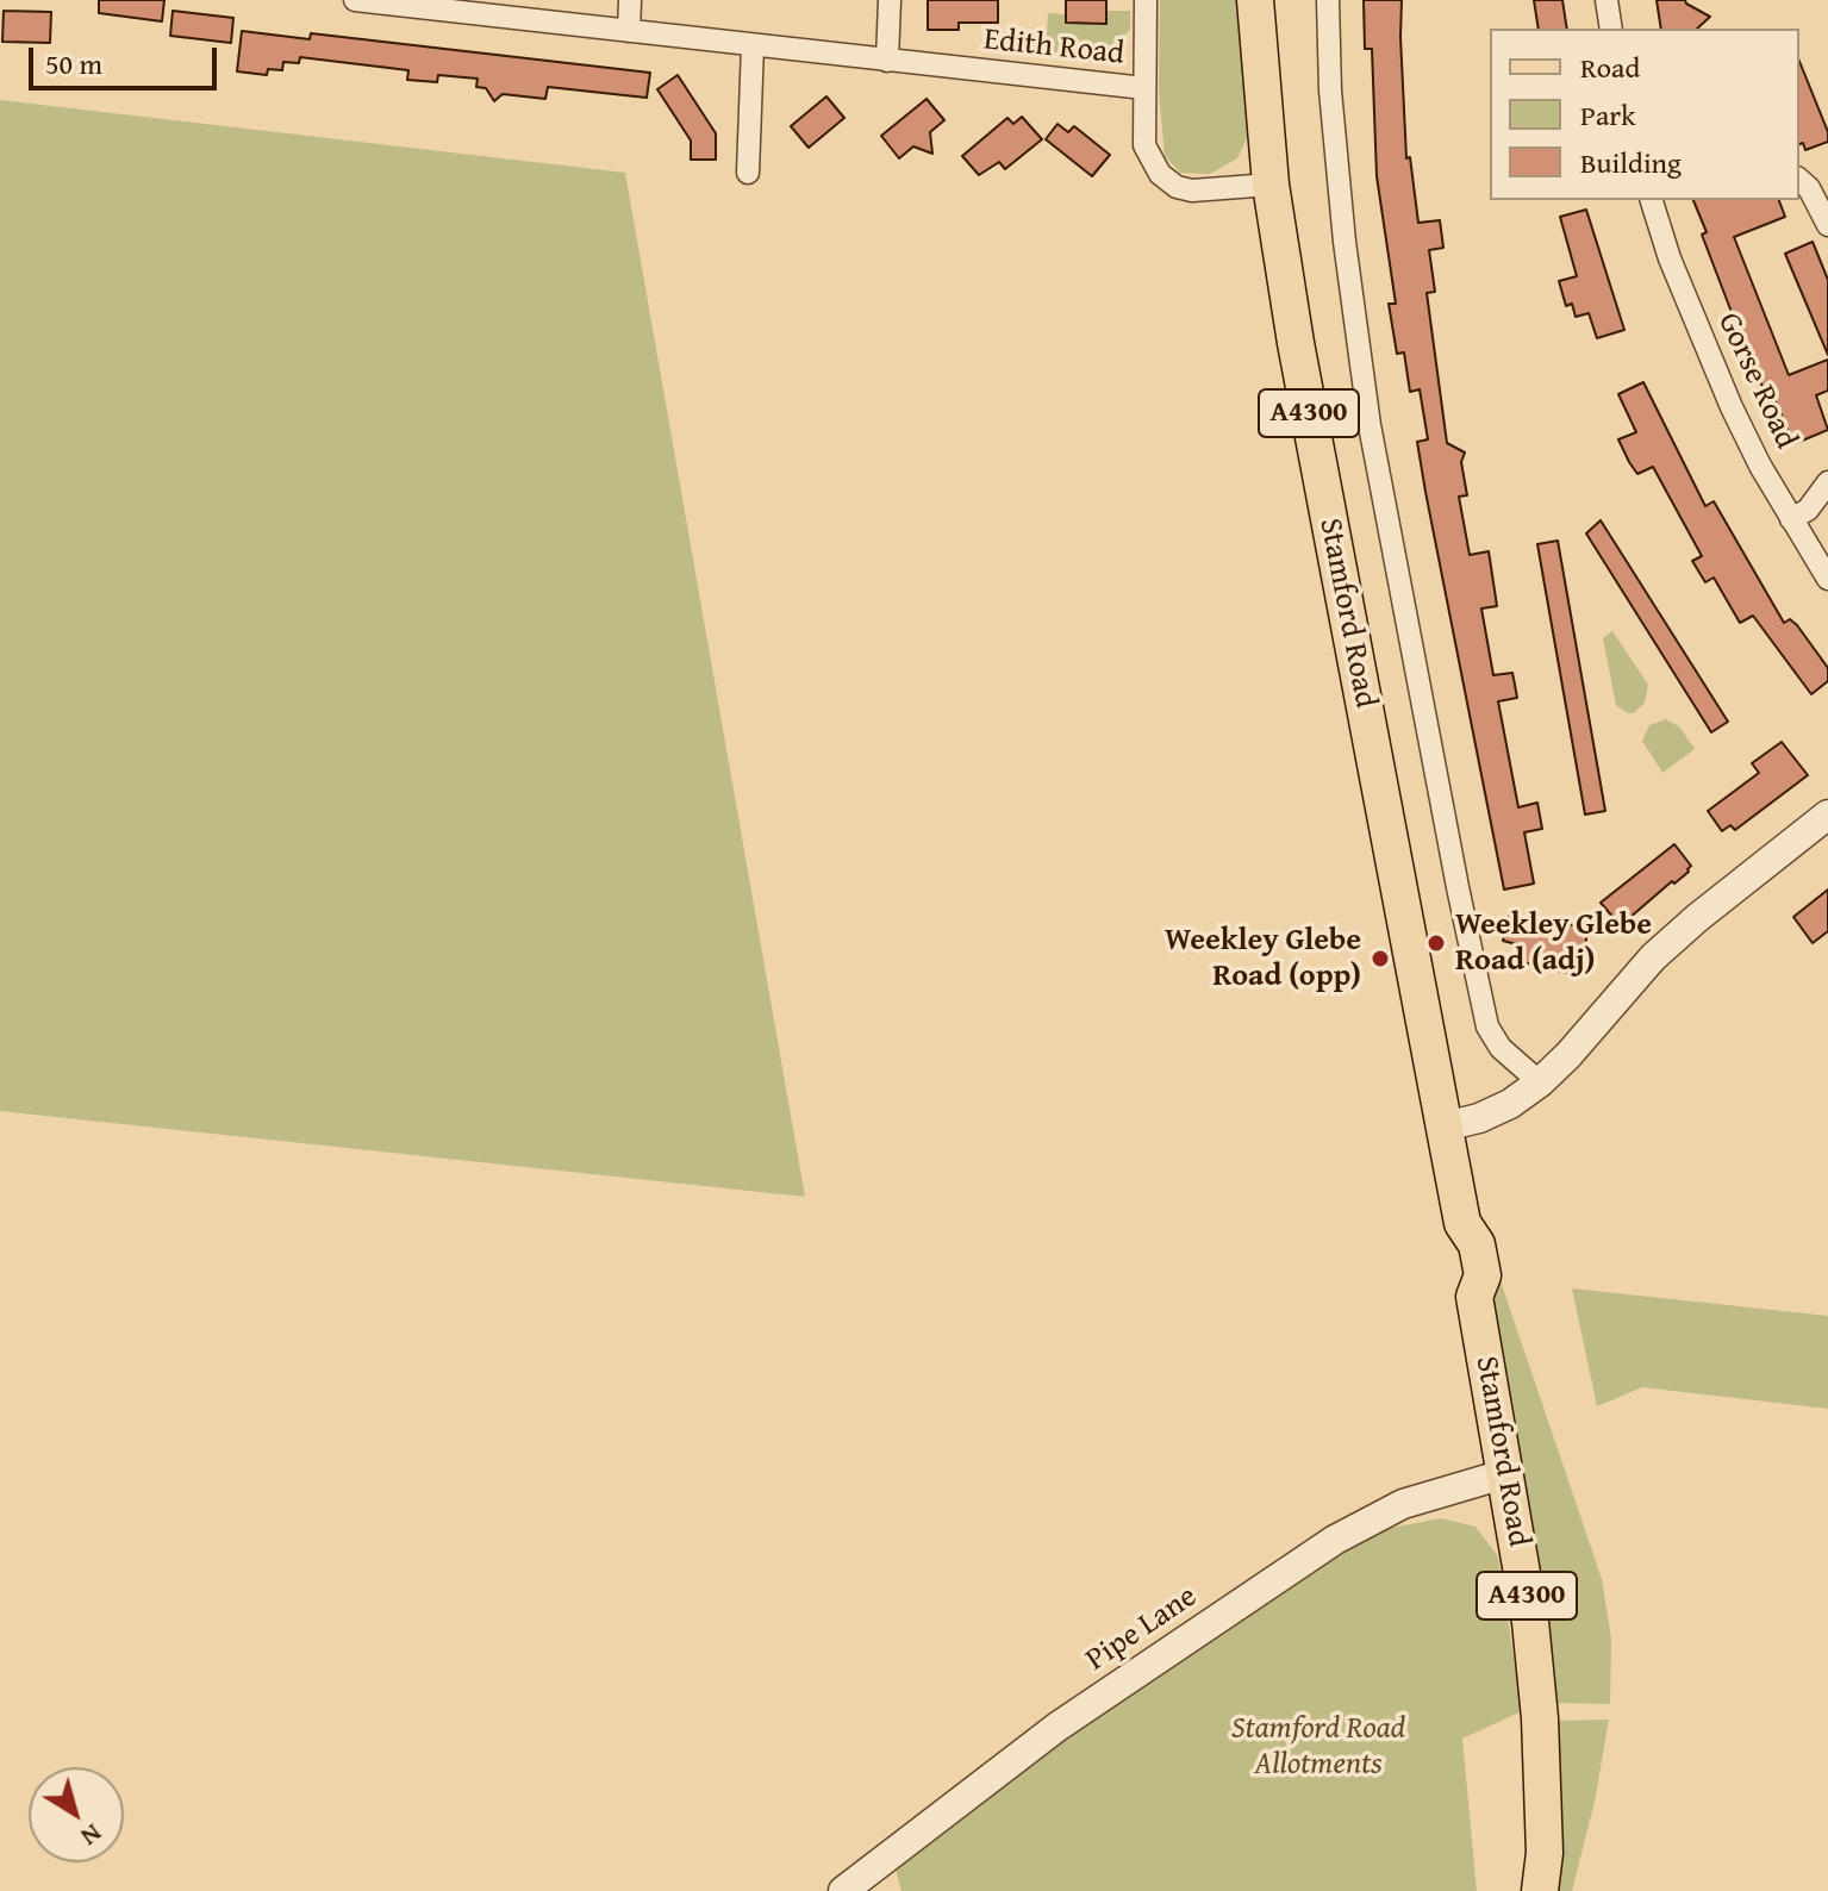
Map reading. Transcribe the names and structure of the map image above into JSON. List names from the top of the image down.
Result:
{
  "streets": {
    "main road": ["A4300", "Stamford Road"],
    "street": ["Edith Road", "Gorse Road", "Pipe Lane"]
  },
  "crossings": [
    ["Edith Road", "Stamford Road"],
    ["Stamford Road", "Pipe Lane"]
  ],
  "parks": ["Stamford Road Allotments"],
  "places": ["Weekley Glebe Road (adj)", "Weekley Glebe Road (opp)"],
  "legend": ["Road", "Park", "Building"],
  "scale_bar": "50 m",
  "north": "bottom right"
}
